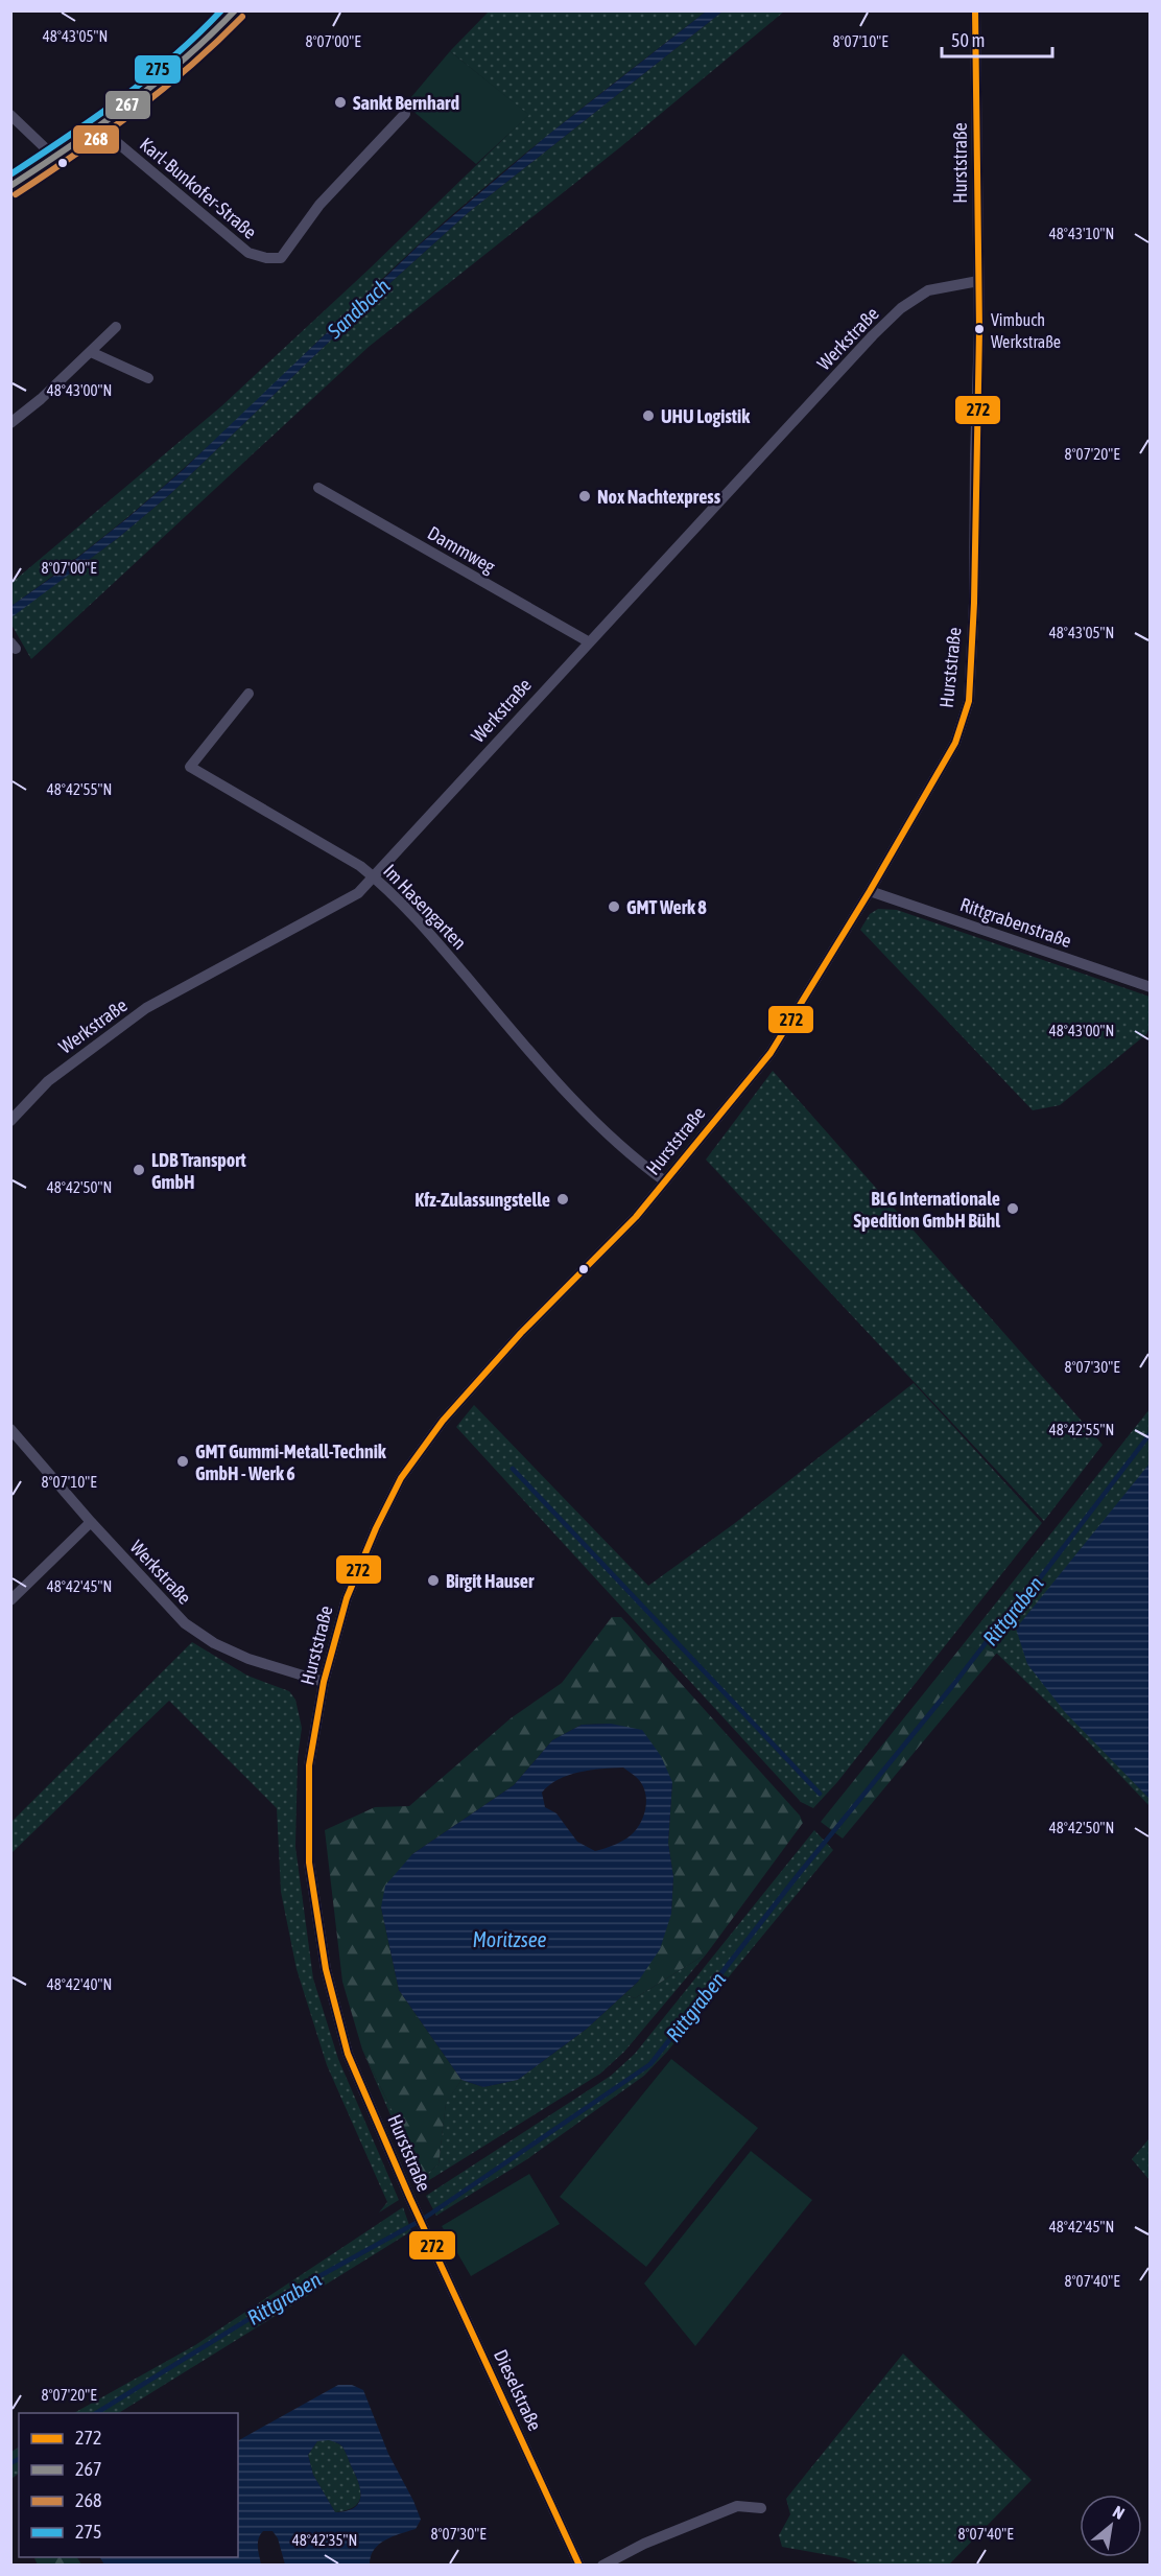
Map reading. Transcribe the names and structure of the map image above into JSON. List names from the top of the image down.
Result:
{
  "streets": {
    "street": [
      "Hurststraße",
      "Karl-Bunkofer-Straße",
      "Werkstraße",
      "Dammweg",
      "Im Hasengarten",
      "Rittgrabenstraße",
      "Dieselstraße"
    ]
  },
  "crossings": [
    ["Hurststraße", "Werkstraße"],
    ["Hurststraße", "Im Hasengarten"],
    ["Hurststraße", "Rittgrabenstraße"],
    ["Hurststraße", "Dieselstraße"],
    ["Werkstraße", "Dammweg"],
    ["Werkstraße", "Im Hasengarten"]
  ],
  "water": ["Sandbach", "Rittgraben", "Moritzsee"],
  "places": [
    "Sankt Bernhard",
    "Vimbuch Werkstraße",
    "UHU Logistik",
    "Nox Nachtexpress",
    "GMT Werk 8",
    "LDB Transport GmbH",
    "Kfz-Zulassungstelle",
    "BLG Internationale Spedition GmbH Bühl",
    "GMT Gummi-Metall-Technik GmbH - Werk 6",
    "Birgit Hauser"
  ],
  "lines": [
    "transit line 272",
    "transit line 267",
    "transit line 275",
    "transit line 268"
  ],
  "legend": [
    "272",
    "267",
    "268",
    "275"
  ],
  "scale_bar": "50 m",
  "north": "top right",
  "coordinates": [
    "48°43'05\"N",
    "8°07'00\"E",
    "8°07'10\"E",
    "48°43'10\"N",
    "48°43'00\"N",
    "8°07'20\"E",
    "48°42'55\"N",
    "48°42'50\"N",
    "8°07'30\"E",
    "48°42'45\"N",
    "48°42'40\"N",
    "8°07'40\"E",
    "48°42'35\"N"
  ]
}
